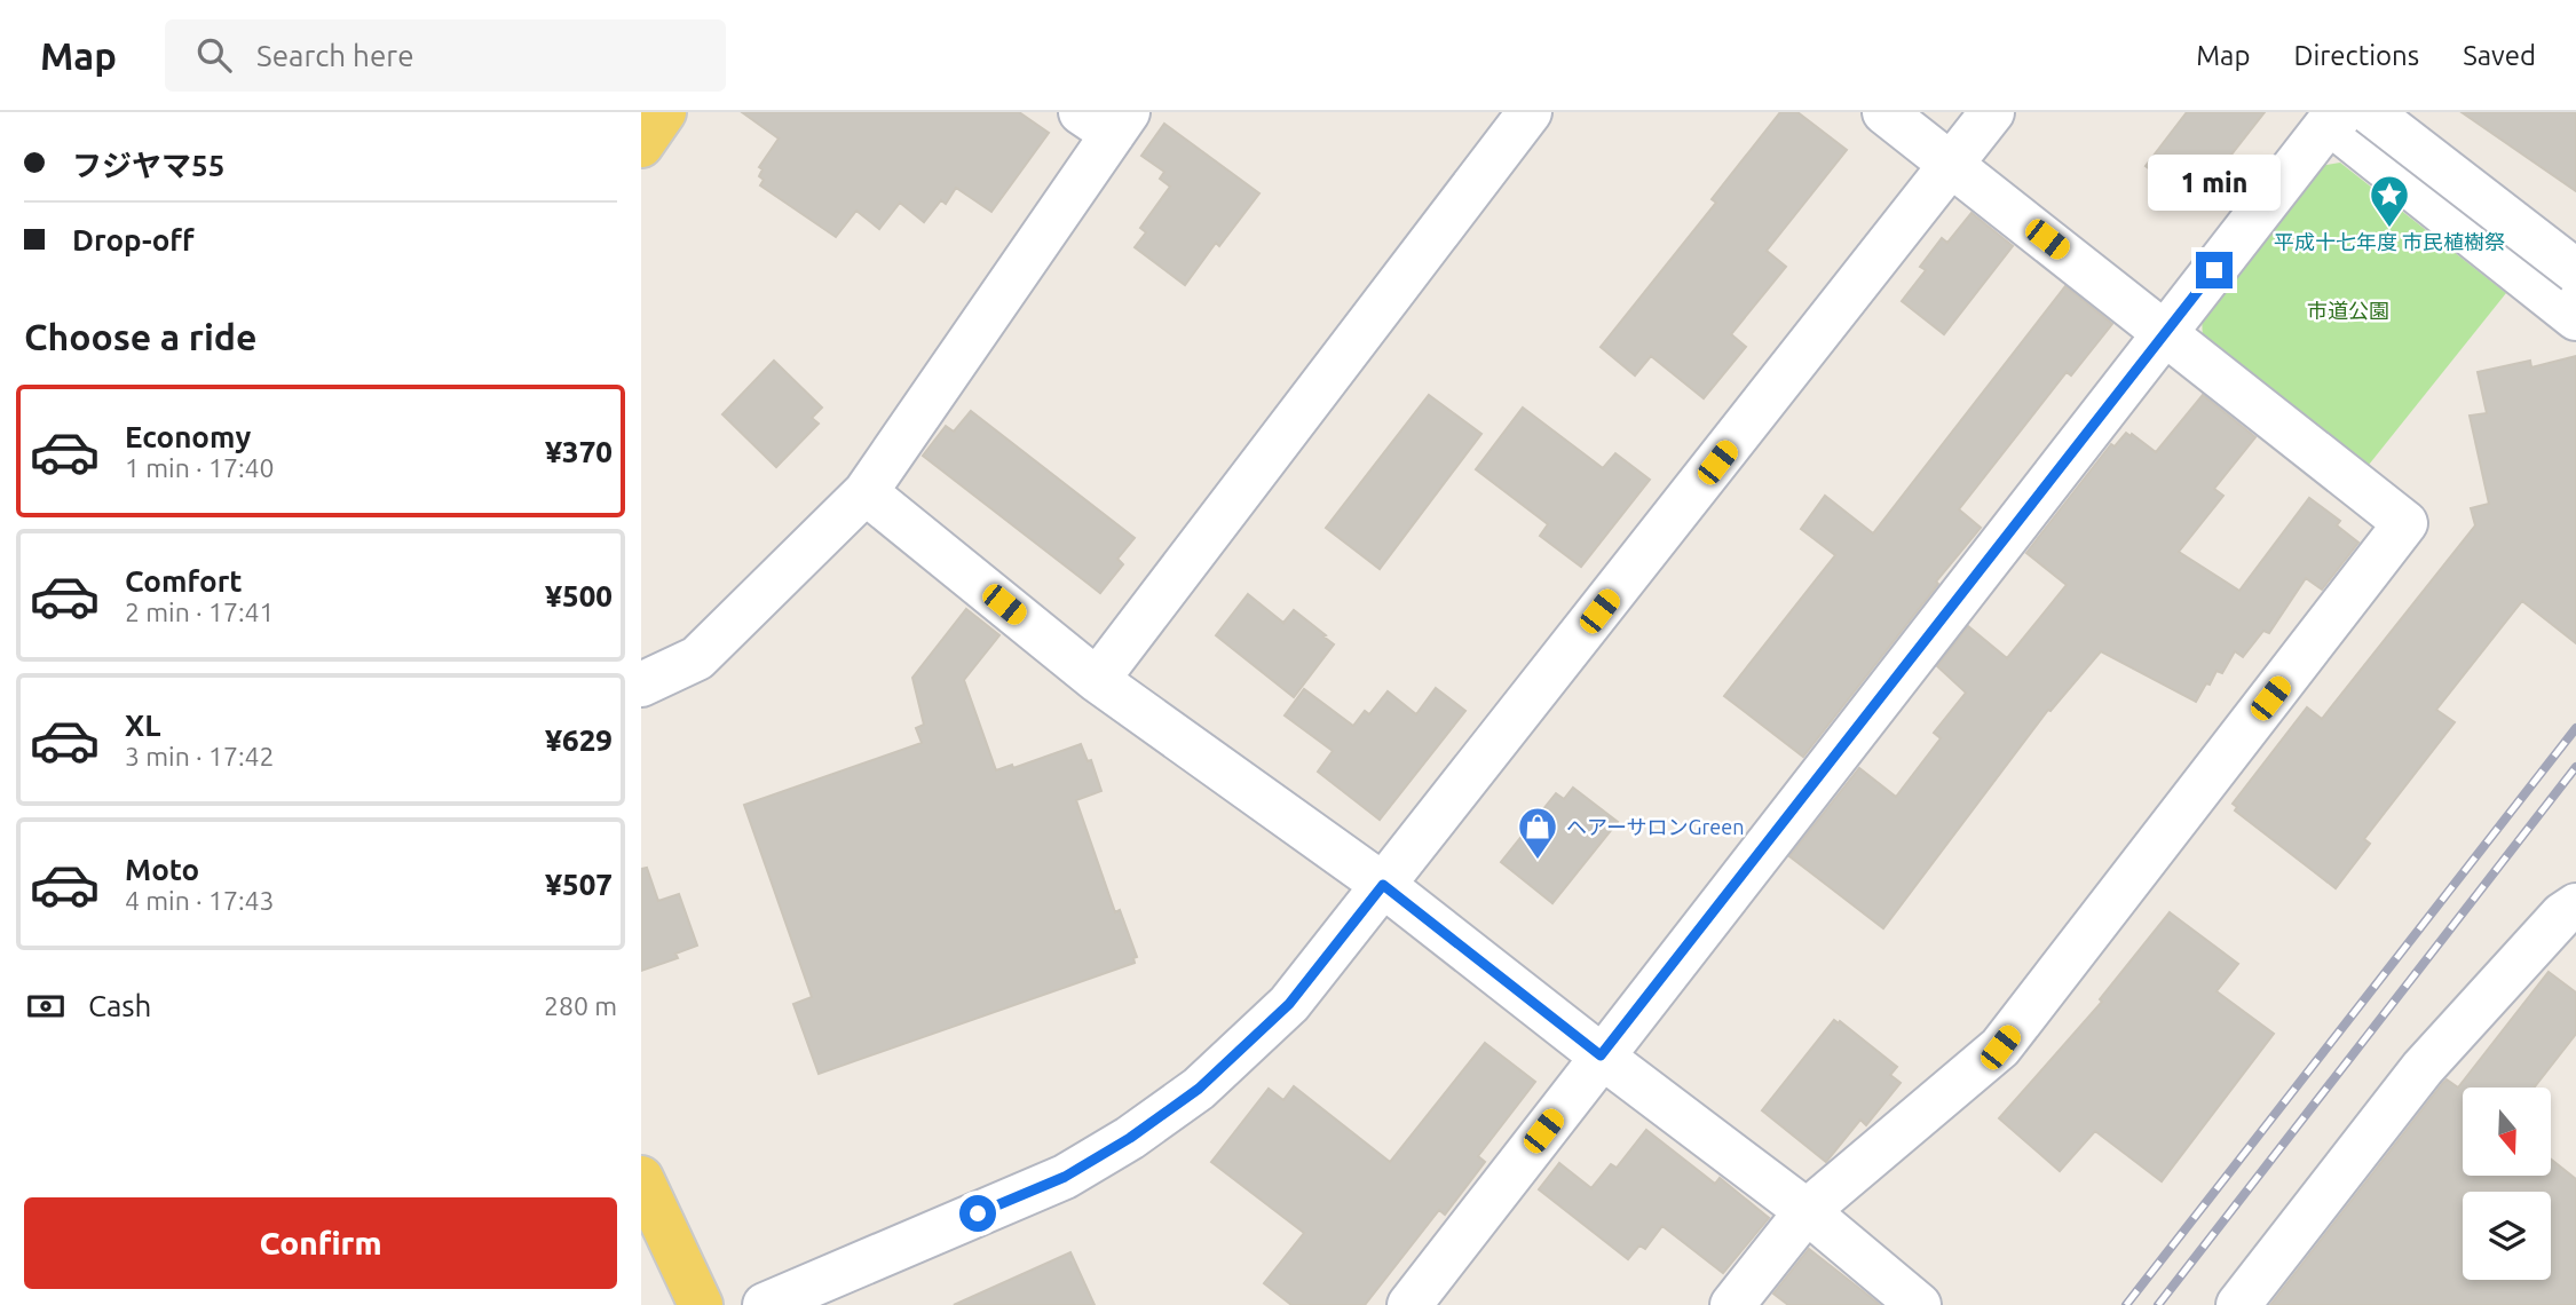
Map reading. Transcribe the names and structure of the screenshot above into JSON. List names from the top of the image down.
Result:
{
  "parks": ["市道公園"],
  "places": {
    "place": ["平成十七年度 市民植樹祭"],
    "shop": ["ヘアーサロンGreen"]
  },
  "north": "bottom",
  "page": {
    "header": "Map",
    "search": "Search here",
    "nav": ["Map", "Directions", "Saved"],
    "banner": ["フジヤマ55", "Drop-off"],
    "bubble": "1 min",
    "heading": "Choose a ride",
    "list": [
      {
        "name": "Economy",
        "note": "1 min · 17:40",
        "value": "¥370"
      },
      {
        "name": "Comfort",
        "note": "2 min · 17:41",
        "value": "¥500"
      },
      {
        "name": "XL",
        "note": "3 min · 17:42",
        "value": "¥629"
      },
      {
        "name": "Moto",
        "note": "4 min · 17:43",
        "value": "¥507"
      }
    ],
    "pay": ["Cash", "280 m"],
    "buttons": "Confirm"
  }
}
